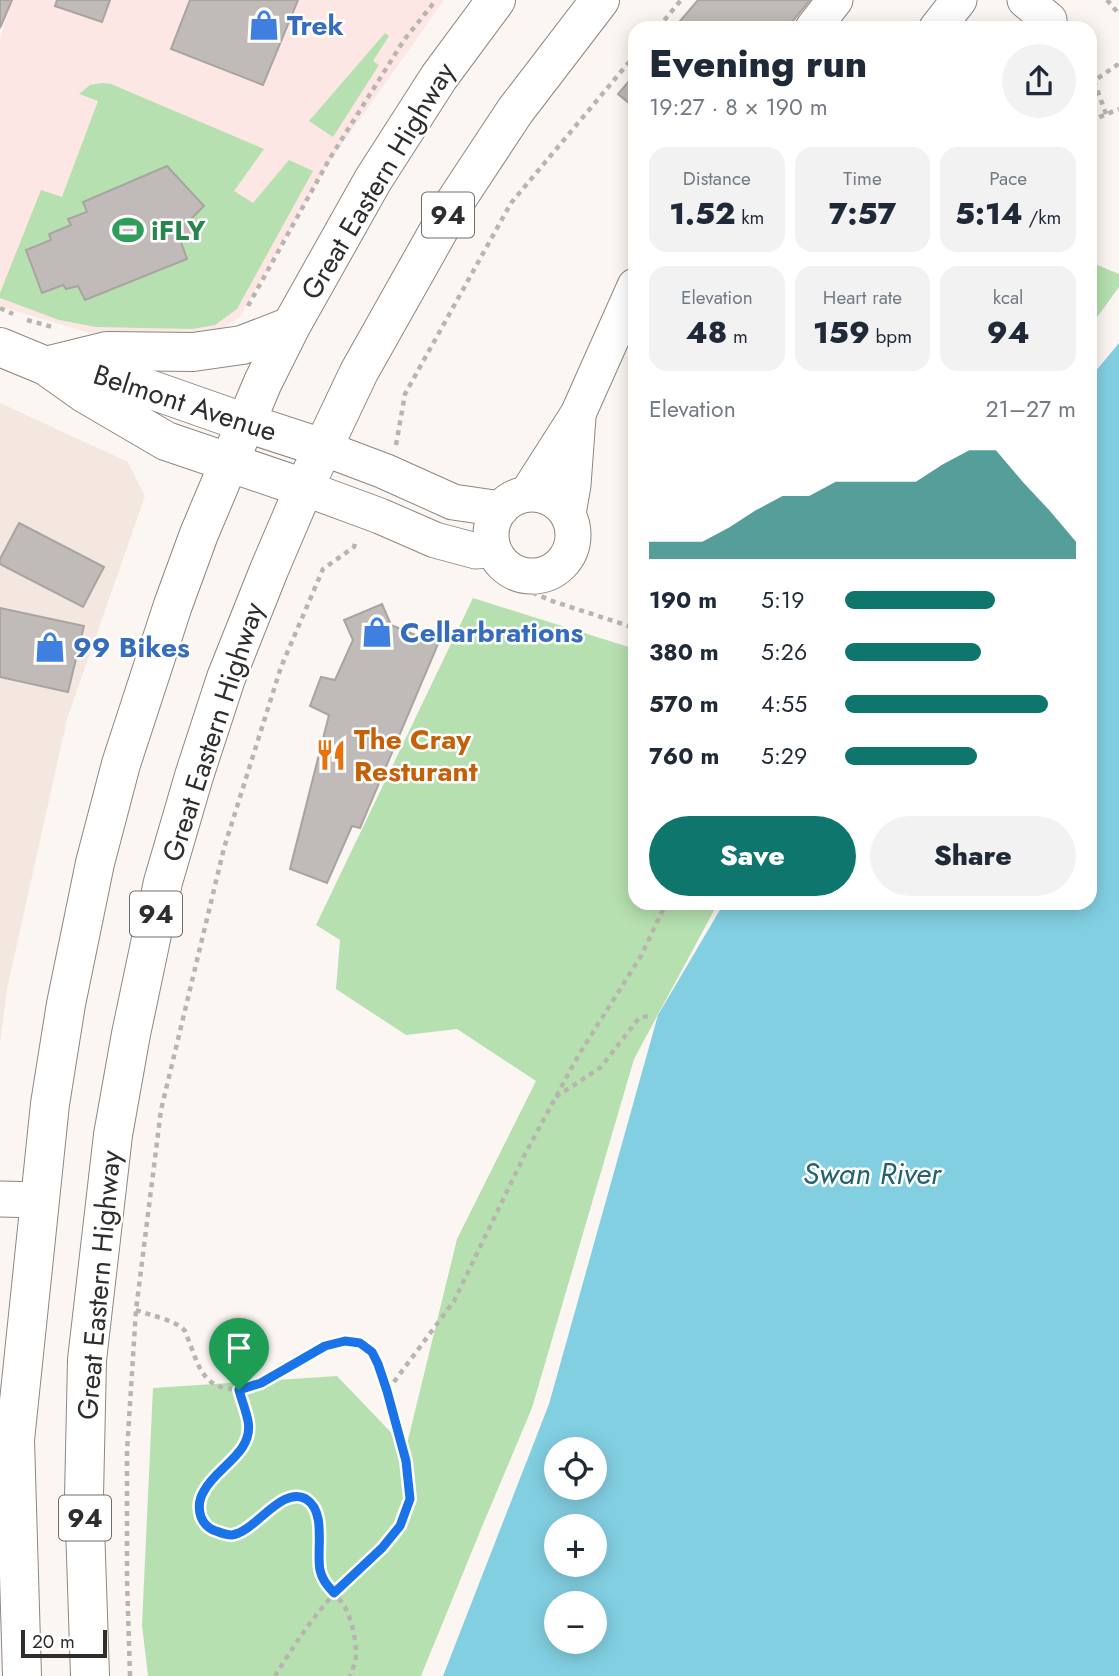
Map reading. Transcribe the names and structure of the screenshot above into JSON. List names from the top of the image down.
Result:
{
  "streets": {
    "main road": ["Great Eastern Highway", "94", "Belmont Avenue"]
  },
  "crossings": [
    ["Great Eastern Highway", "Belmont Avenue"]
  ],
  "water": ["Swan River"],
  "places": {
    "shop": ["Trek", "Cellarbrations", "99 Bikes"],
    "sports": ["iFLY"],
    "restaurant": ["The Cray Resturant"]
  },
  "scale_bar": "20 m",
  "page": {
    "heading": ["Evening run", "19:27 · 8 × 190 m"],
    "stats": [
      ["Distance", "1.52 km"],
      ["Time", "7:57"],
      ["Pace", "5:14 /km"],
      ["Elevation", "48 m"],
      ["Heart rate", "159 bpm"],
      ["kcal", "94"]
    ],
    "chart": ["Elevation", "21–27 m"],
    "list": [
      {
        "name": "190 m",
        "note": "5:19"
      },
      {
        "name": "380 m",
        "note": "5:26"
      },
      {
        "name": "570 m",
        "note": "4:55"
      },
      {
        "name": "760 m",
        "note": "5:29"
      }
    ],
    "buttons": ["Save", "Share"],
    "map_buttons": ["+", "−"],
    "scale": "20 m"
  }
}
